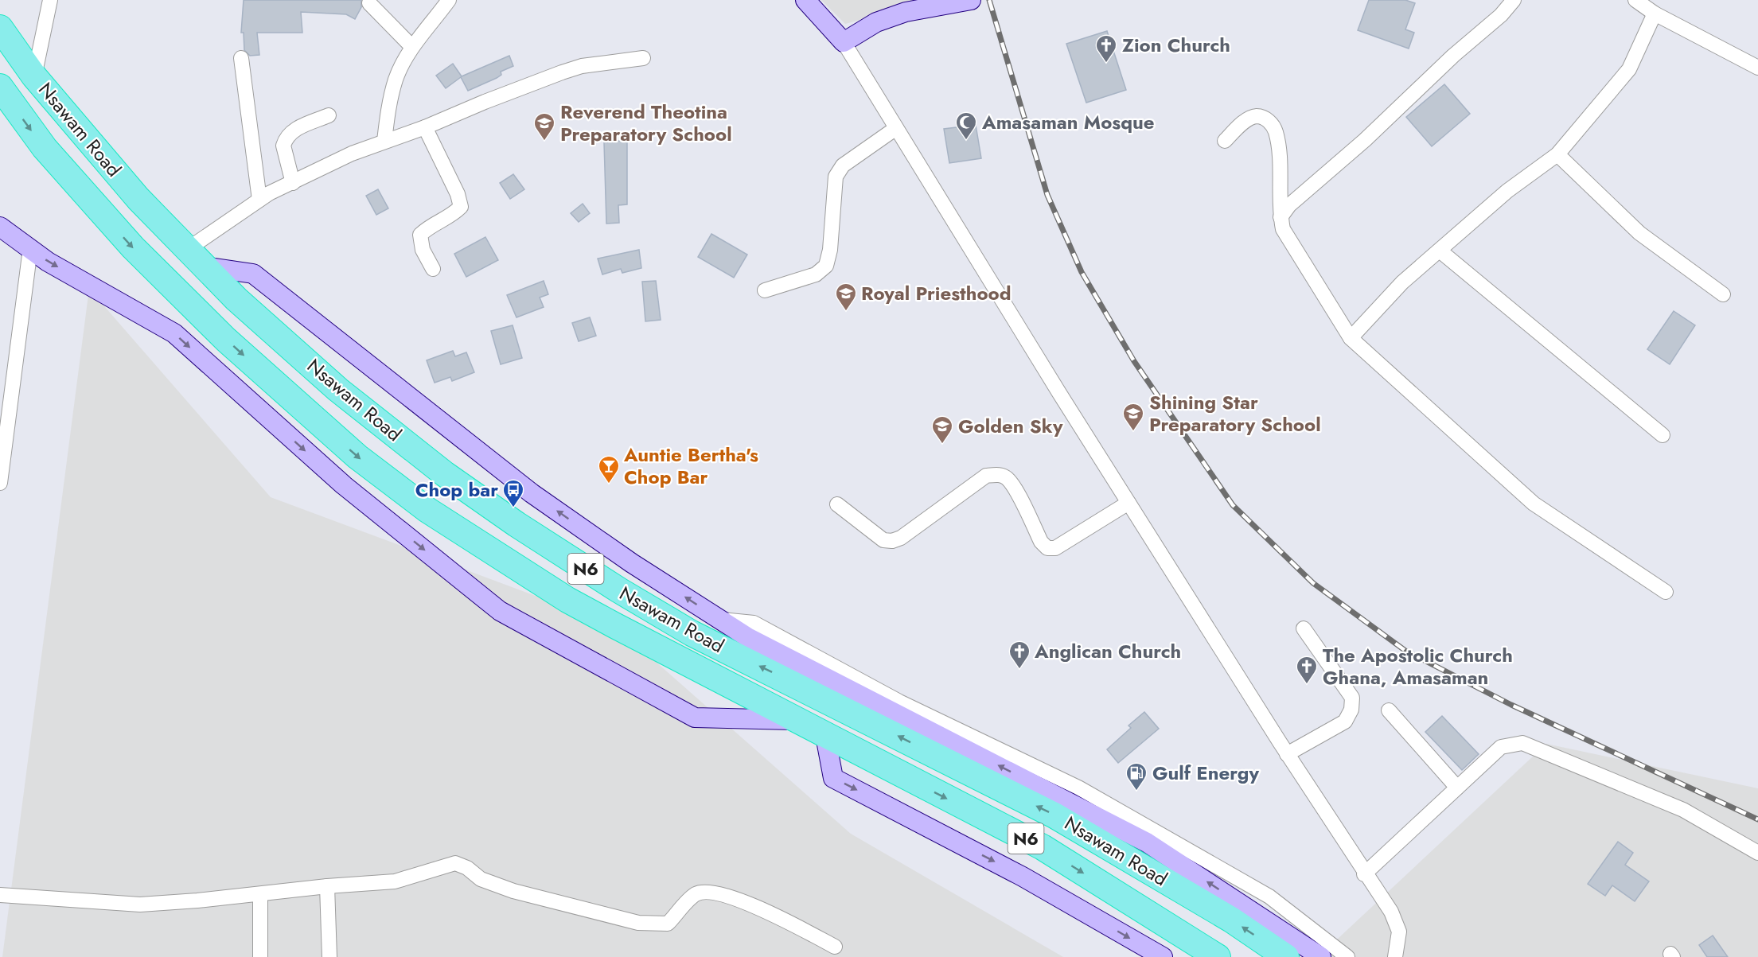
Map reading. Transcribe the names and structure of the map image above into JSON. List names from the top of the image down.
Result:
{
  "streets": {
    "highway": ["Nsawam Road", "N6"]
  },
  "places": {
    "church": ["Zion Church", "Anglican Church", "The Apostolic Church Ghana, Amasaman"],
    "mosque": ["Amasaman Mosque"],
    "school or university": [
      "Reverend Theotina Preparatory School",
      "Royal Priesthood",
      "Shining Star Preparatory School",
      "Golden Sky"
    ],
    "bar": ["Auntie Bertha's Chop Bar"],
    "bus stop": ["Chop bar"],
    "fuel station": ["Gulf Energy"]
  }
}
